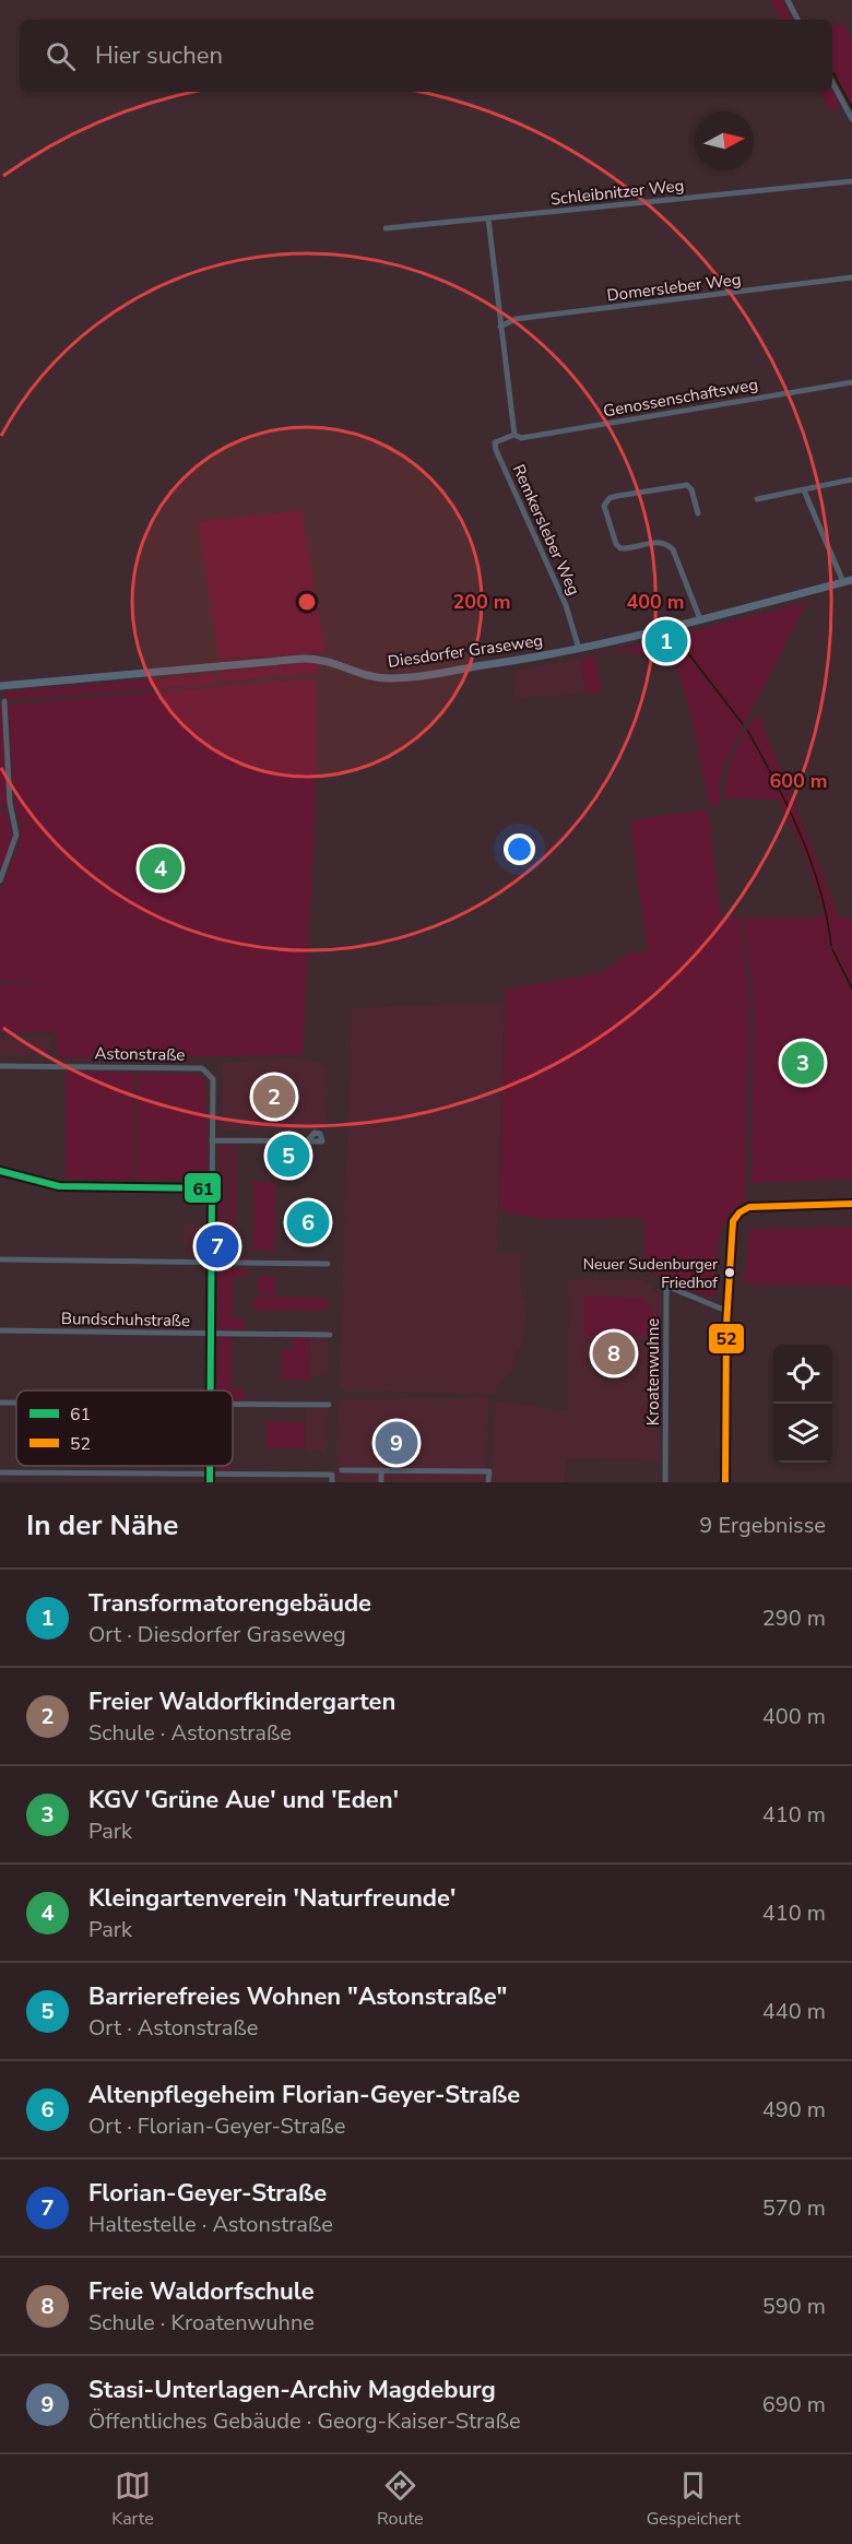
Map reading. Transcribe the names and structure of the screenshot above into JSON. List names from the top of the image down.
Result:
{
  "streets": {
    "main road": ["Diesdorfer Graseweg"],
    "street": [
      "Schleibnitzer Weg",
      "Domersleber Weg",
      "Genossenschaftsweg",
      "Remkersleber Weg",
      "Astonstraße",
      "Bundschuhstraße",
      "Kroatenwuhne"
    ]
  },
  "crossings": [
    ["Genossenschaftsweg", "Remkersleber Weg"],
    ["Remkersleber Weg", "Diesdorfer Graseweg"],
    ["Astonstraße", "Bundschuhstraße"]
  ],
  "places": ["Neuer Sudenburger Friedhof"],
  "lines": ["transit line 61", "transit line 52"],
  "legend": ["61", "52"],
  "north": "right",
  "page": {
    "search": "Hier suchen",
    "pins": [
      "1",
      "4",
      "3",
      "2",
      "5",
      "6",
      "7",
      "8",
      "9"
    ],
    "heading": ["In der Nähe", "9 Ergebnisse"],
    "list": [
      {
        "mark": "1",
        "name": "Transformatorengebäude",
        "note": "Ort · Diesdorfer Graseweg",
        "value": "290 m"
      },
      {
        "mark": "2",
        "name": "Freier Waldorfkindergarten",
        "note": "Schule · Astonstraße",
        "value": "400 m"
      },
      {
        "mark": "3",
        "name": "KGV 'Grüne Aue' und 'Eden'",
        "note": "Park",
        "value": "410 m"
      },
      {
        "mark": "4",
        "name": "Kleingartenverein 'Naturfreunde'",
        "note": "Park",
        "value": "410 m"
      },
      {
        "mark": "5",
        "name": "Barrierefreies Wohnen \"Astonstraße\"",
        "note": "Ort · Astonstraße",
        "value": "440 m"
      },
      {
        "mark": "6",
        "name": "Altenpflegeheim Florian-Geyer-Straße",
        "note": "Ort · Florian-Geyer-Straße",
        "value": "490 m"
      },
      {
        "mark": "7",
        "name": "Florian-Geyer-Straße",
        "note": "Haltestelle · Astonstraße",
        "value": "570 m"
      },
      {
        "mark": "8",
        "name": "Freie Waldorfschule",
        "note": "Schule · Kroatenwuhne",
        "value": "590 m"
      },
      {
        "mark": "9",
        "name": "Stasi-Unterlagen-Archiv Magdeburg",
        "note": "Öffentliches Gebäude · Georg-Kaiser-Straße",
        "value": "690 m"
      }
    ],
    "nav": ["Karte", "Route", "Gespeichert"]
  },
  "rings": ["200 m", "400 m", "600 m"]
}
